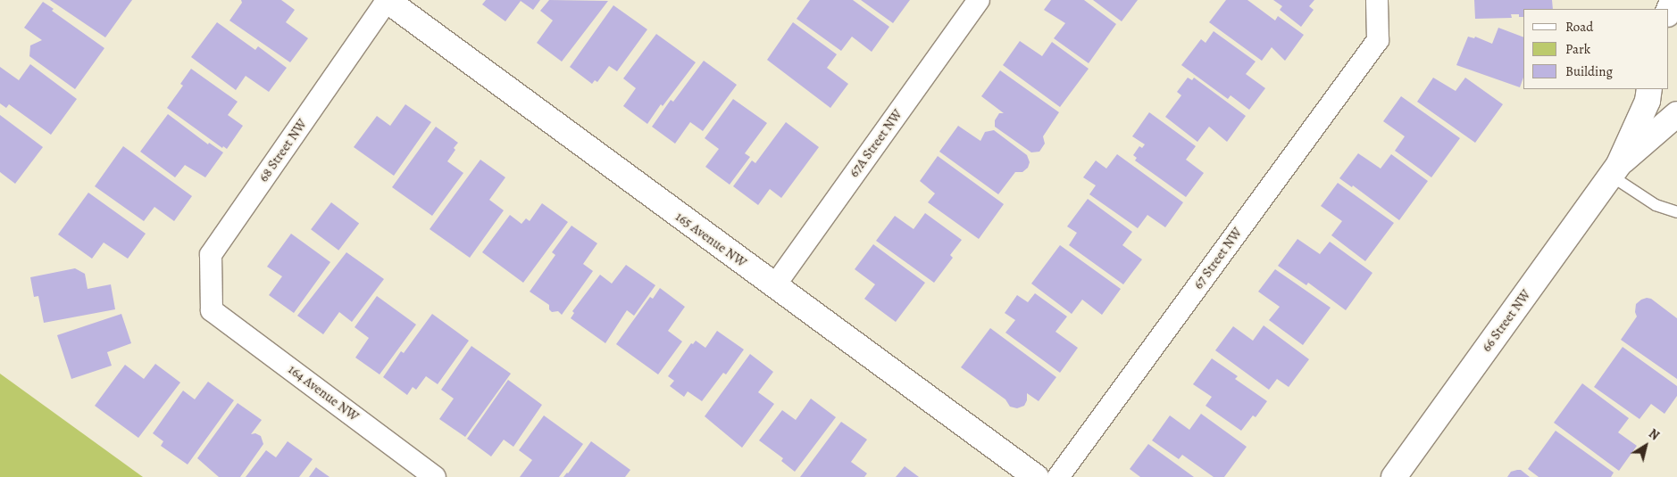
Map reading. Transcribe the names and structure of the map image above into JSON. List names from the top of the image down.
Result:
{
  "streets": {
    "street": [
      "67A Street NW",
      "68 Street NW",
      "165 Avenue NW",
      "67 Street NW",
      "66 Street NW",
      "164 Avenue NW"
    ]
  },
  "crossings": [
    ["67A Street NW", "165 Avenue NW"],
    ["68 Street NW", "165 Avenue NW"],
    ["68 Street NW", "164 Avenue NW"]
  ],
  "legend": ["Road", "Park", "Building"],
  "north": "top right"
}
